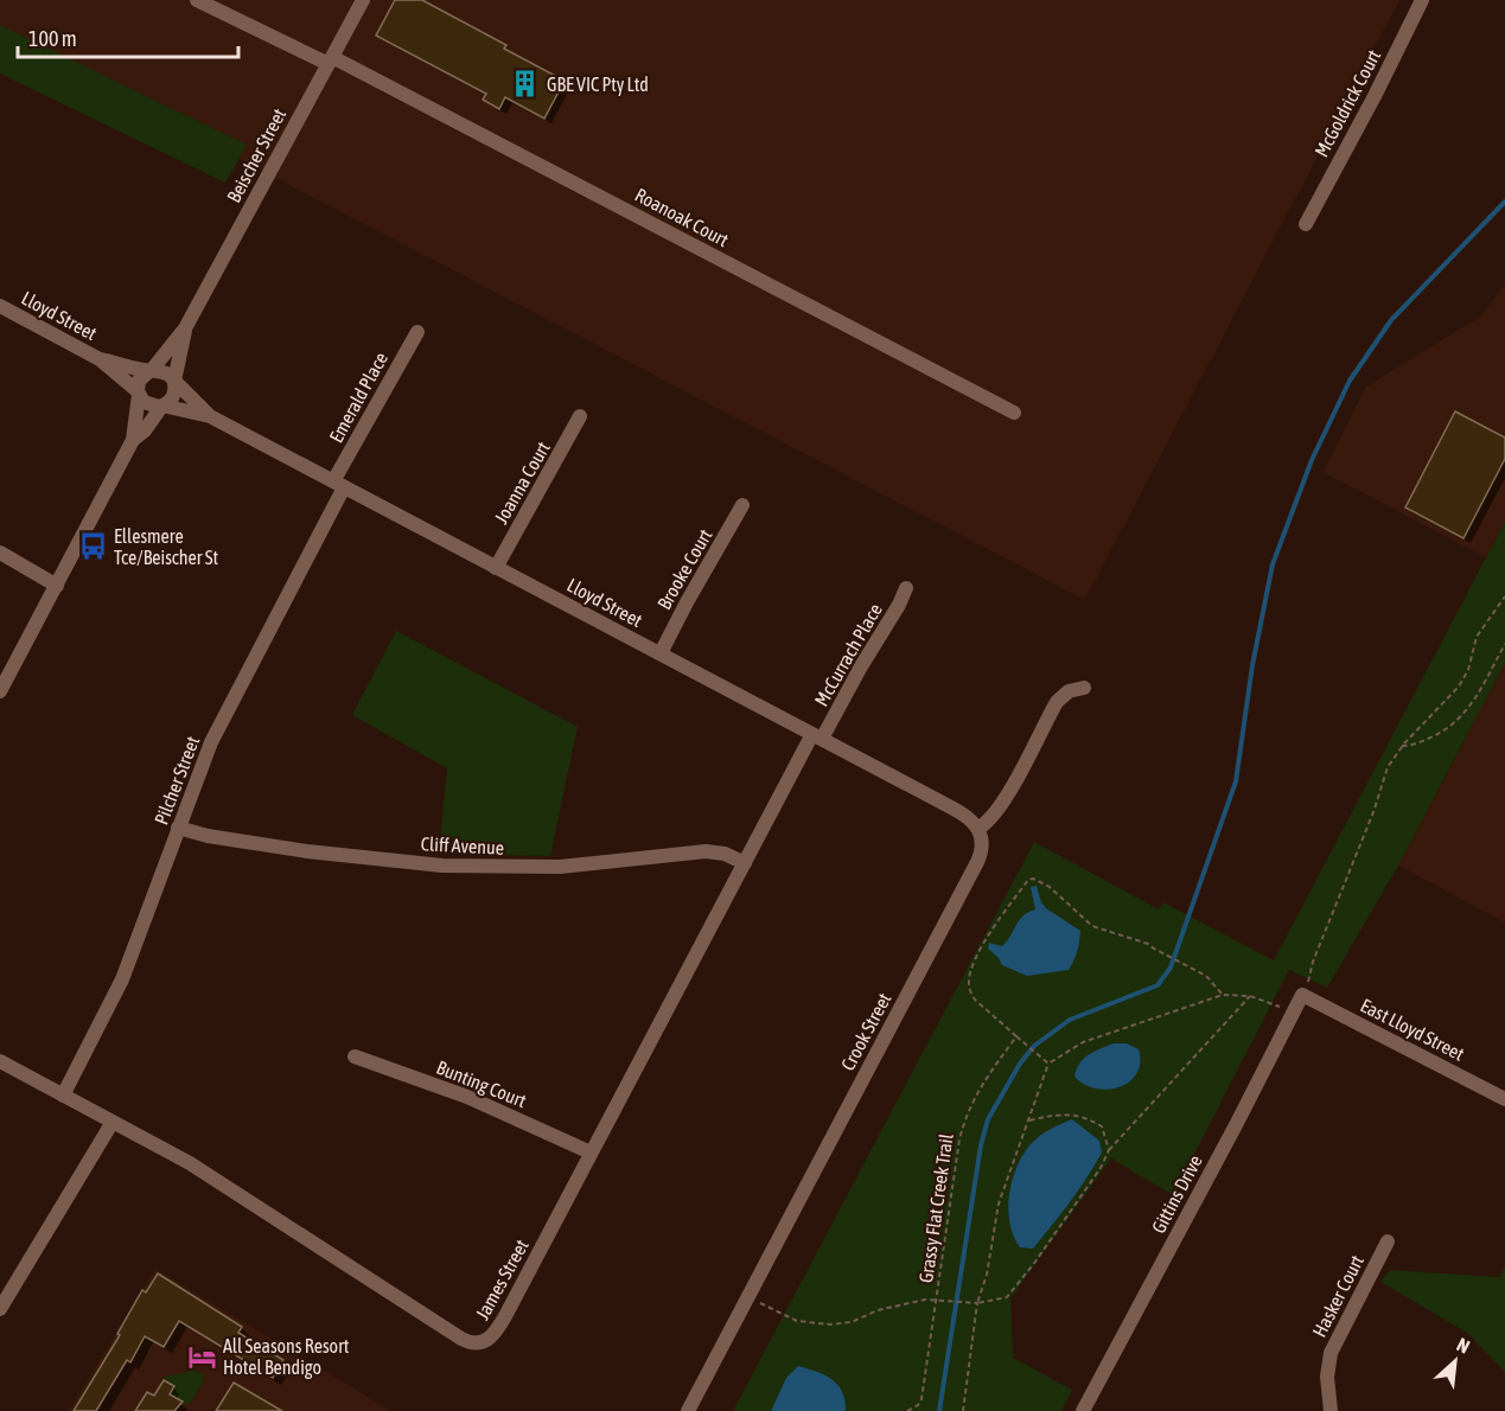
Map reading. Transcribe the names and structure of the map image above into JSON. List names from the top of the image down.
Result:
{
  "streets": {
    "street": [
      "McGoldrick Court",
      "Beischer Street",
      "Roanoak Court",
      "Lloyd Street",
      "Emerald Place",
      "Joanna Court",
      "Brooke Court",
      "McCurrach Place",
      "Pilcher Street",
      "Cliff Avenue",
      "East Lloyd Street",
      "Crook Street",
      "Bunting Court",
      "Gittins Drive",
      "James Street",
      "Hasker Court"
    ],
    "path": ["Grassy Flat Creek Trail"]
  },
  "crossings": [
    ["Beischer Street", "Roanoak Court"],
    ["Beischer Street", "Lloyd Street"],
    ["Lloyd Street", "Emerald Place"],
    ["Lloyd Street", "Joanna Court"],
    ["Lloyd Street", "Brooke Court"],
    ["Lloyd Street", "McCurrach Place"],
    ["Lloyd Street", "Pilcher Street"],
    ["Lloyd Street", "Crook Street"],
    ["Lloyd Street", "James Street"],
    ["Emerald Place", "Pilcher Street"],
    ["McCurrach Place", "James Street"],
    ["Pilcher Street", "Cliff Avenue"],
    ["Pilcher Street", "James Street"],
    ["Cliff Avenue", "James Street"],
    ["East Lloyd Street", "Gittins Drive"],
    ["Bunting Court", "James Street"]
  ],
  "places": {
    "building": ["GBE VIC Pty Ltd"],
    "bus stop": ["Ellesmere Tce/Beischer St"],
    "hotel": ["All Seasons Resort Hotel Bendigo"]
  },
  "scale_bar": "100 m",
  "north": "top right"
}
